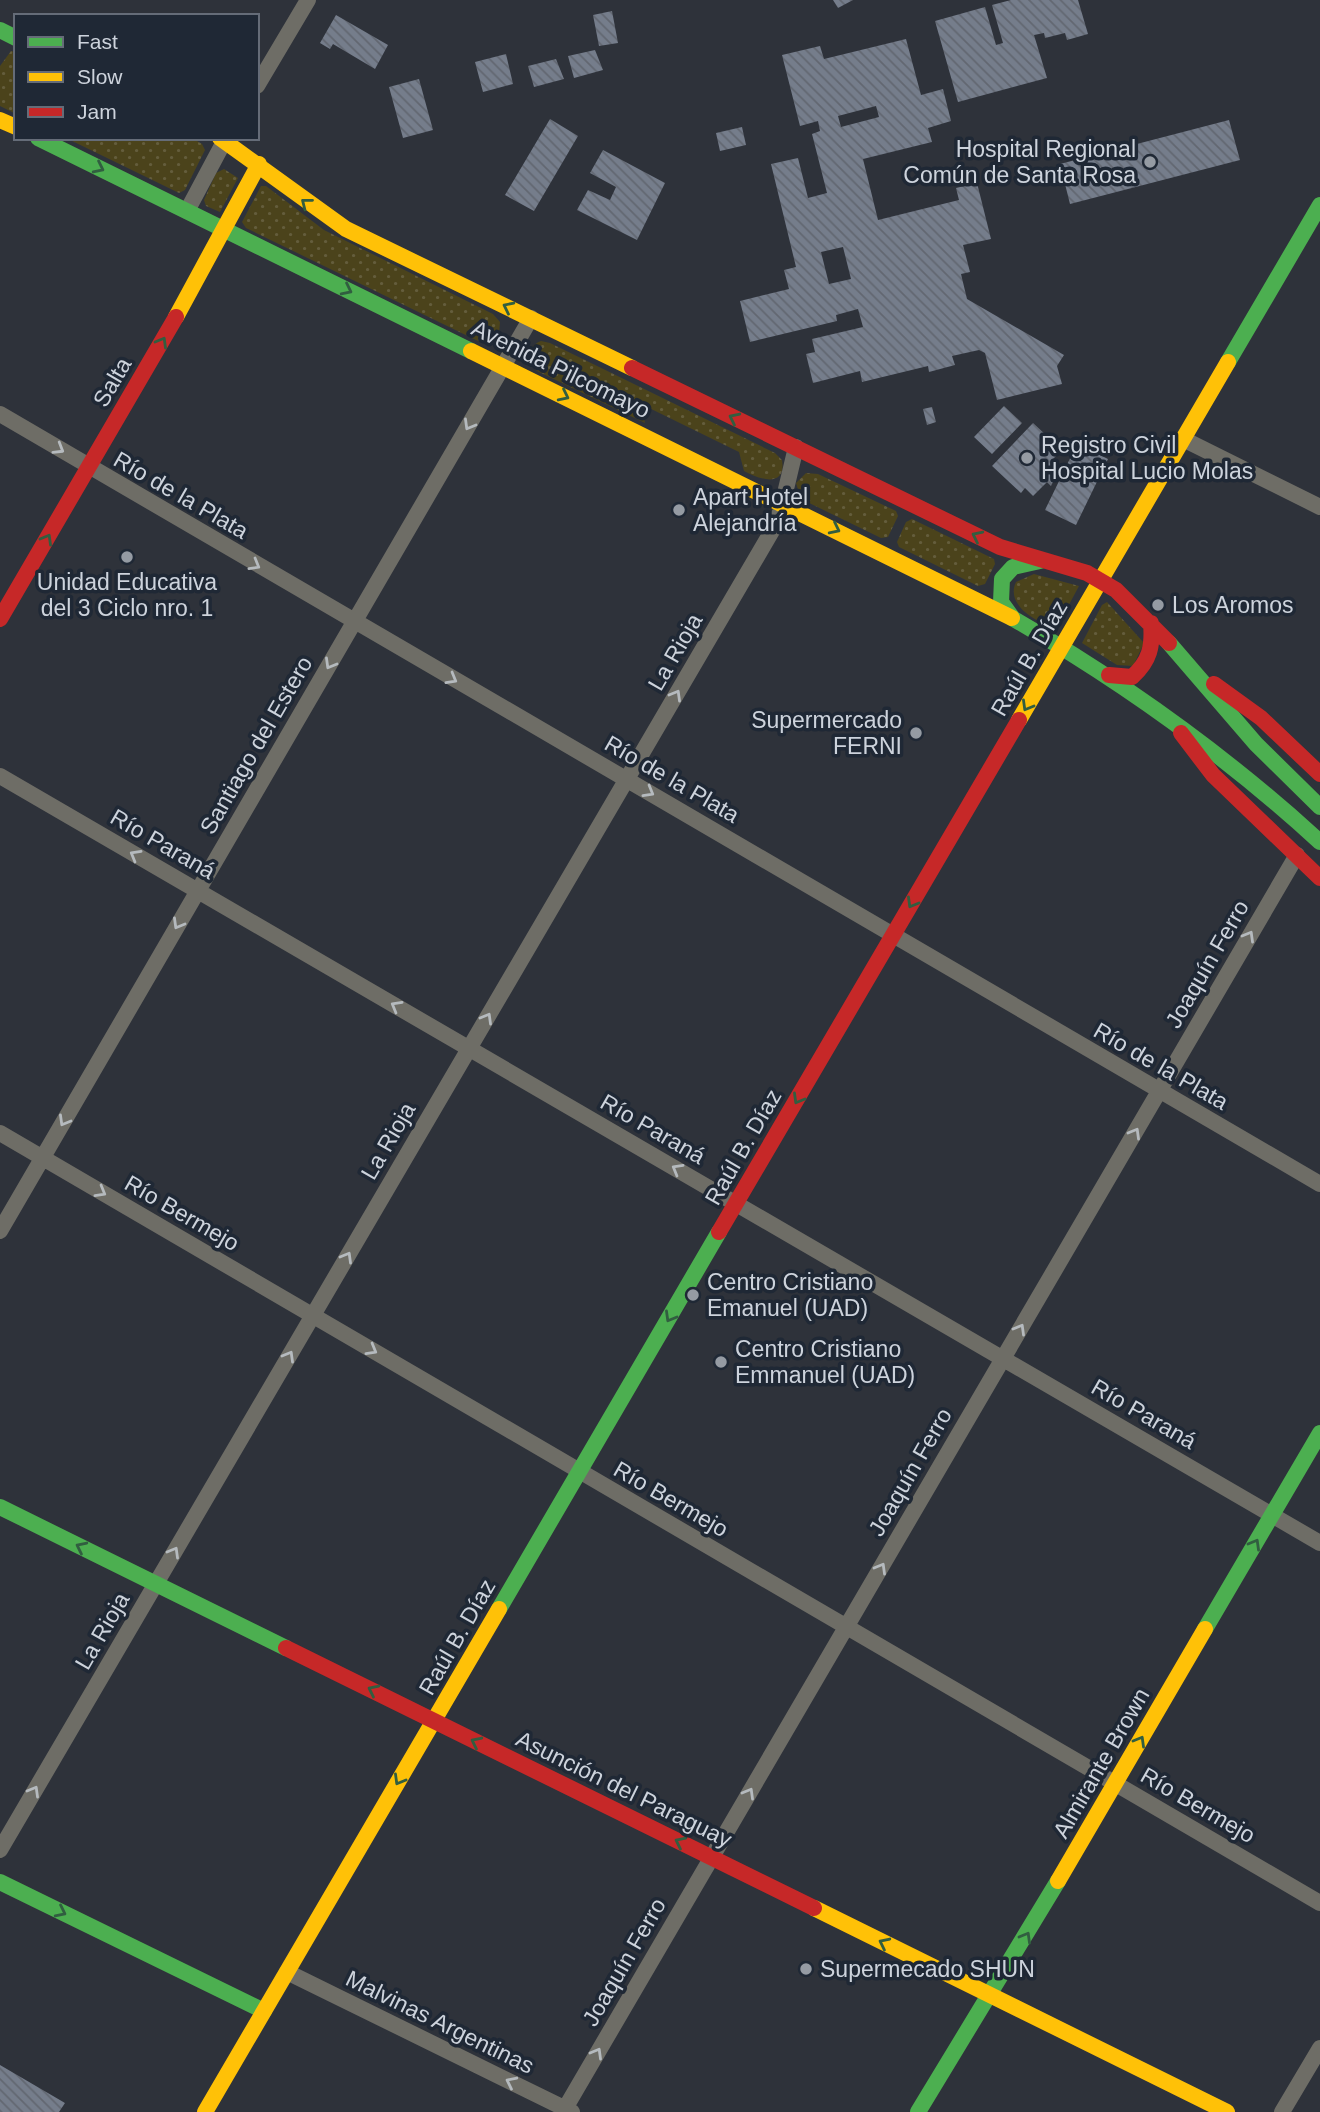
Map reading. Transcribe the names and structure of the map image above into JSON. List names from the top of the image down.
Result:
{
  "streets": {
    "main road": [
      "Avenida Pilcomayo",
      "Salta",
      "Raúl B. Díaz",
      "Almirante Brown",
      "Asunción del Paraguay"
    ],
    "street": [
      "Río de la Plata",
      "La Rioja",
      "Santiago del Estero",
      "Río Paraná",
      "Joaquín Ferro",
      "Río Bermejo",
      "Malvinas Argentinas"
    ]
  },
  "crossings": [
    ["Avenida Pilcomayo", "Salta"],
    ["Avenida Pilcomayo", "La Rioja"],
    ["Avenida Pilcomayo", "Raúl B. Díaz"],
    ["Avenida Pilcomayo", "Santiago del Estero"],
    ["Salta", "Río de la Plata"],
    ["Río de la Plata", "La Rioja"],
    ["Río de la Plata", "Raúl B. Díaz"],
    ["Río de la Plata", "Santiago del Estero"],
    ["Río de la Plata", "Joaquín Ferro"],
    ["La Rioja", "Río Paraná"],
    ["La Rioja", "Río Bermejo"],
    ["La Rioja", "Asunción del Paraguay"],
    ["Raúl B. Díaz", "Río Paraná"],
    ["Raúl B. Díaz", "Río Bermejo"],
    ["Raúl B. Díaz", "Asunción del Paraguay"],
    ["Raúl B. Díaz", "Malvinas Argentinas"],
    ["Santiago del Estero", "Río Paraná"],
    ["Santiago del Estero", "Río Bermejo"],
    ["Río Paraná", "Joaquín Ferro"],
    ["Río Paraná", "Almirante Brown"],
    ["Joaquín Ferro", "Río Bermejo"],
    ["Joaquín Ferro", "Asunción del Paraguay"],
    ["Joaquín Ferro", "Malvinas Argentinas"],
    ["Río Bermejo", "Almirante Brown"],
    ["Almirante Brown", "Asunción del Paraguay"]
  ],
  "one_way": [
    "Salta",
    "Río de la Plata",
    "La Rioja",
    "Raúl B. Díaz",
    "Santiago del Estero",
    "Río Paraná",
    "Joaquín Ferro",
    "Río Bermejo",
    "Almirante Brown",
    "Asunción del Paraguay",
    "Malvinas Argentinas"
  ],
  "places": [
    "Hospital Regional Común de Santa Rosa",
    "Registro Civil Hospital Lucio Molas",
    "Apart Hotel Alejandría",
    "Unidad Educativa del 3 Ciclo nro. 1",
    "Los Aromos",
    "Supermercado FERNI",
    "Centro Cristiano Emanuel (UAD)",
    "Centro Cristiano Emmanuel (UAD)",
    "Supermecado SHUN"
  ],
  "legend": ["Fast", "Slow", "Jam"]
}
